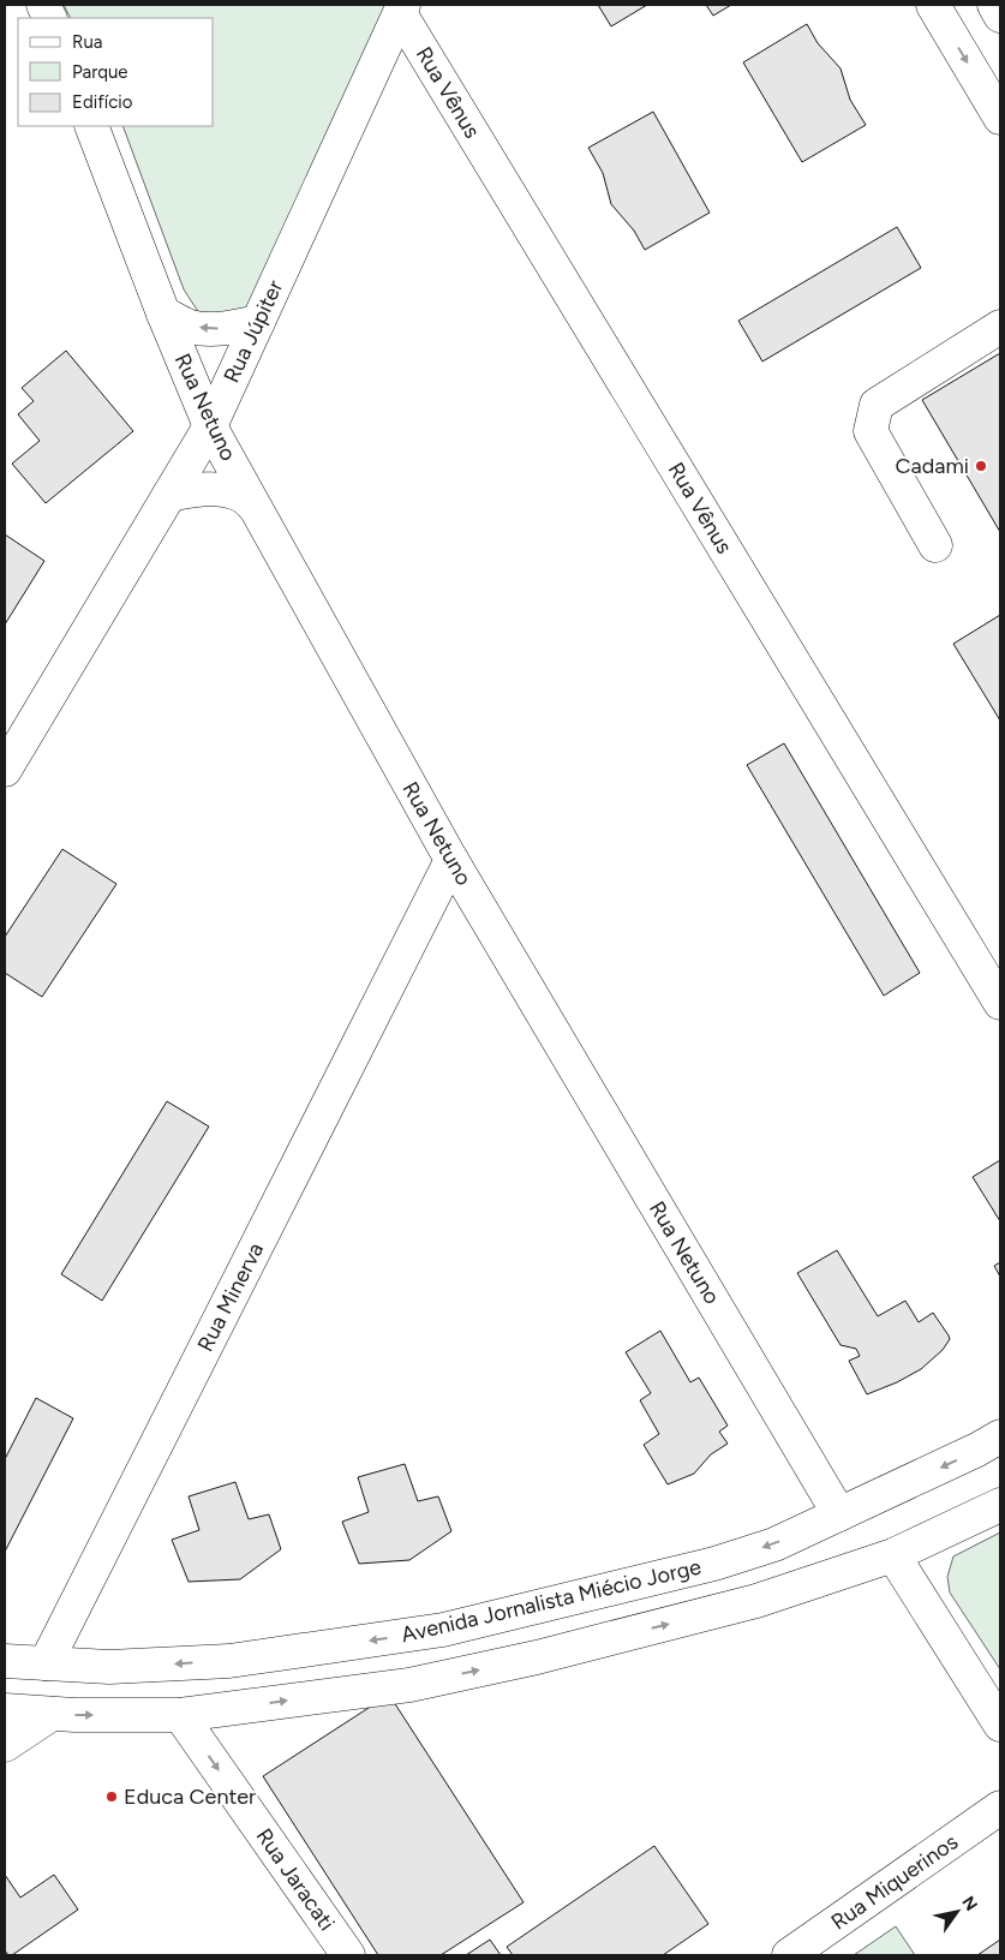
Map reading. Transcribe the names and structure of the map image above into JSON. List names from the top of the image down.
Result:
{
  "streets": {
    "street": [
      "Rua Vênus",
      "Rua Júpiter",
      "Rua Netuno",
      "Rua Minerva",
      "Avenida Jornalista Miécio Jorge",
      "Rua Jaracati",
      "Rua Miquerinos"
    ]
  },
  "crossings": [
    ["Rua Vênus", "Rua Júpiter"],
    ["Rua Júpiter", "Rua Netuno"],
    ["Rua Netuno", "Rua Minerva"],
    ["Rua Netuno", "Avenida Jornalista Miécio Jorge"],
    ["Rua Minerva", "Avenida Jornalista Miécio Jorge"]
  ],
  "one_way": ["Rua Jaracati"],
  "places": ["Cadami", "Educa Center"],
  "legend": ["Rua", "Parque", "Edifício"],
  "north": "top right"
}
